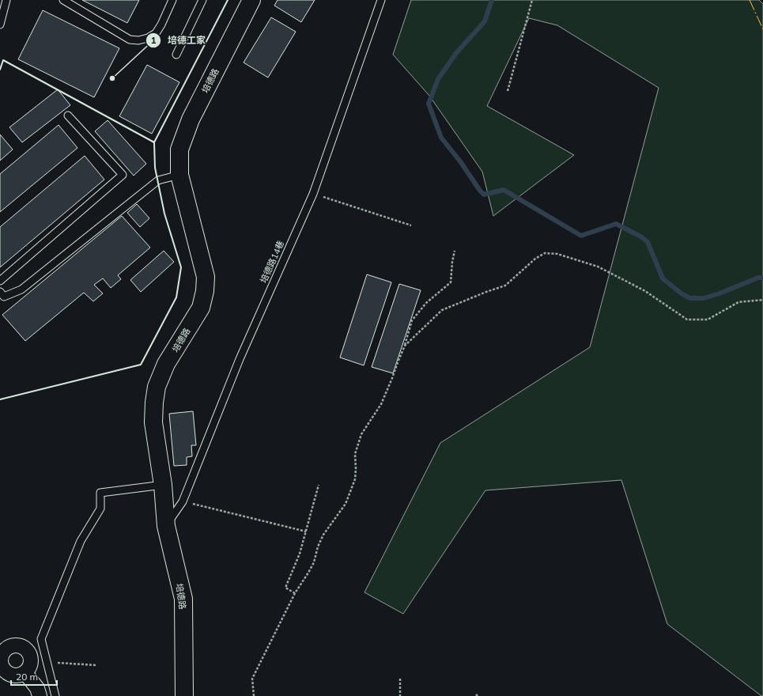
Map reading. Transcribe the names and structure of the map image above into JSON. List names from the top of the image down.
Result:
{
  "streets": {
    "main road": ["培德路"],
    "lane": ["培德路14巷"]
  },
  "crossings": [
    ["培德路", "培德路14巷"]
  ],
  "places": ["培德工家"],
  "scale_bar": "20 m"
}
